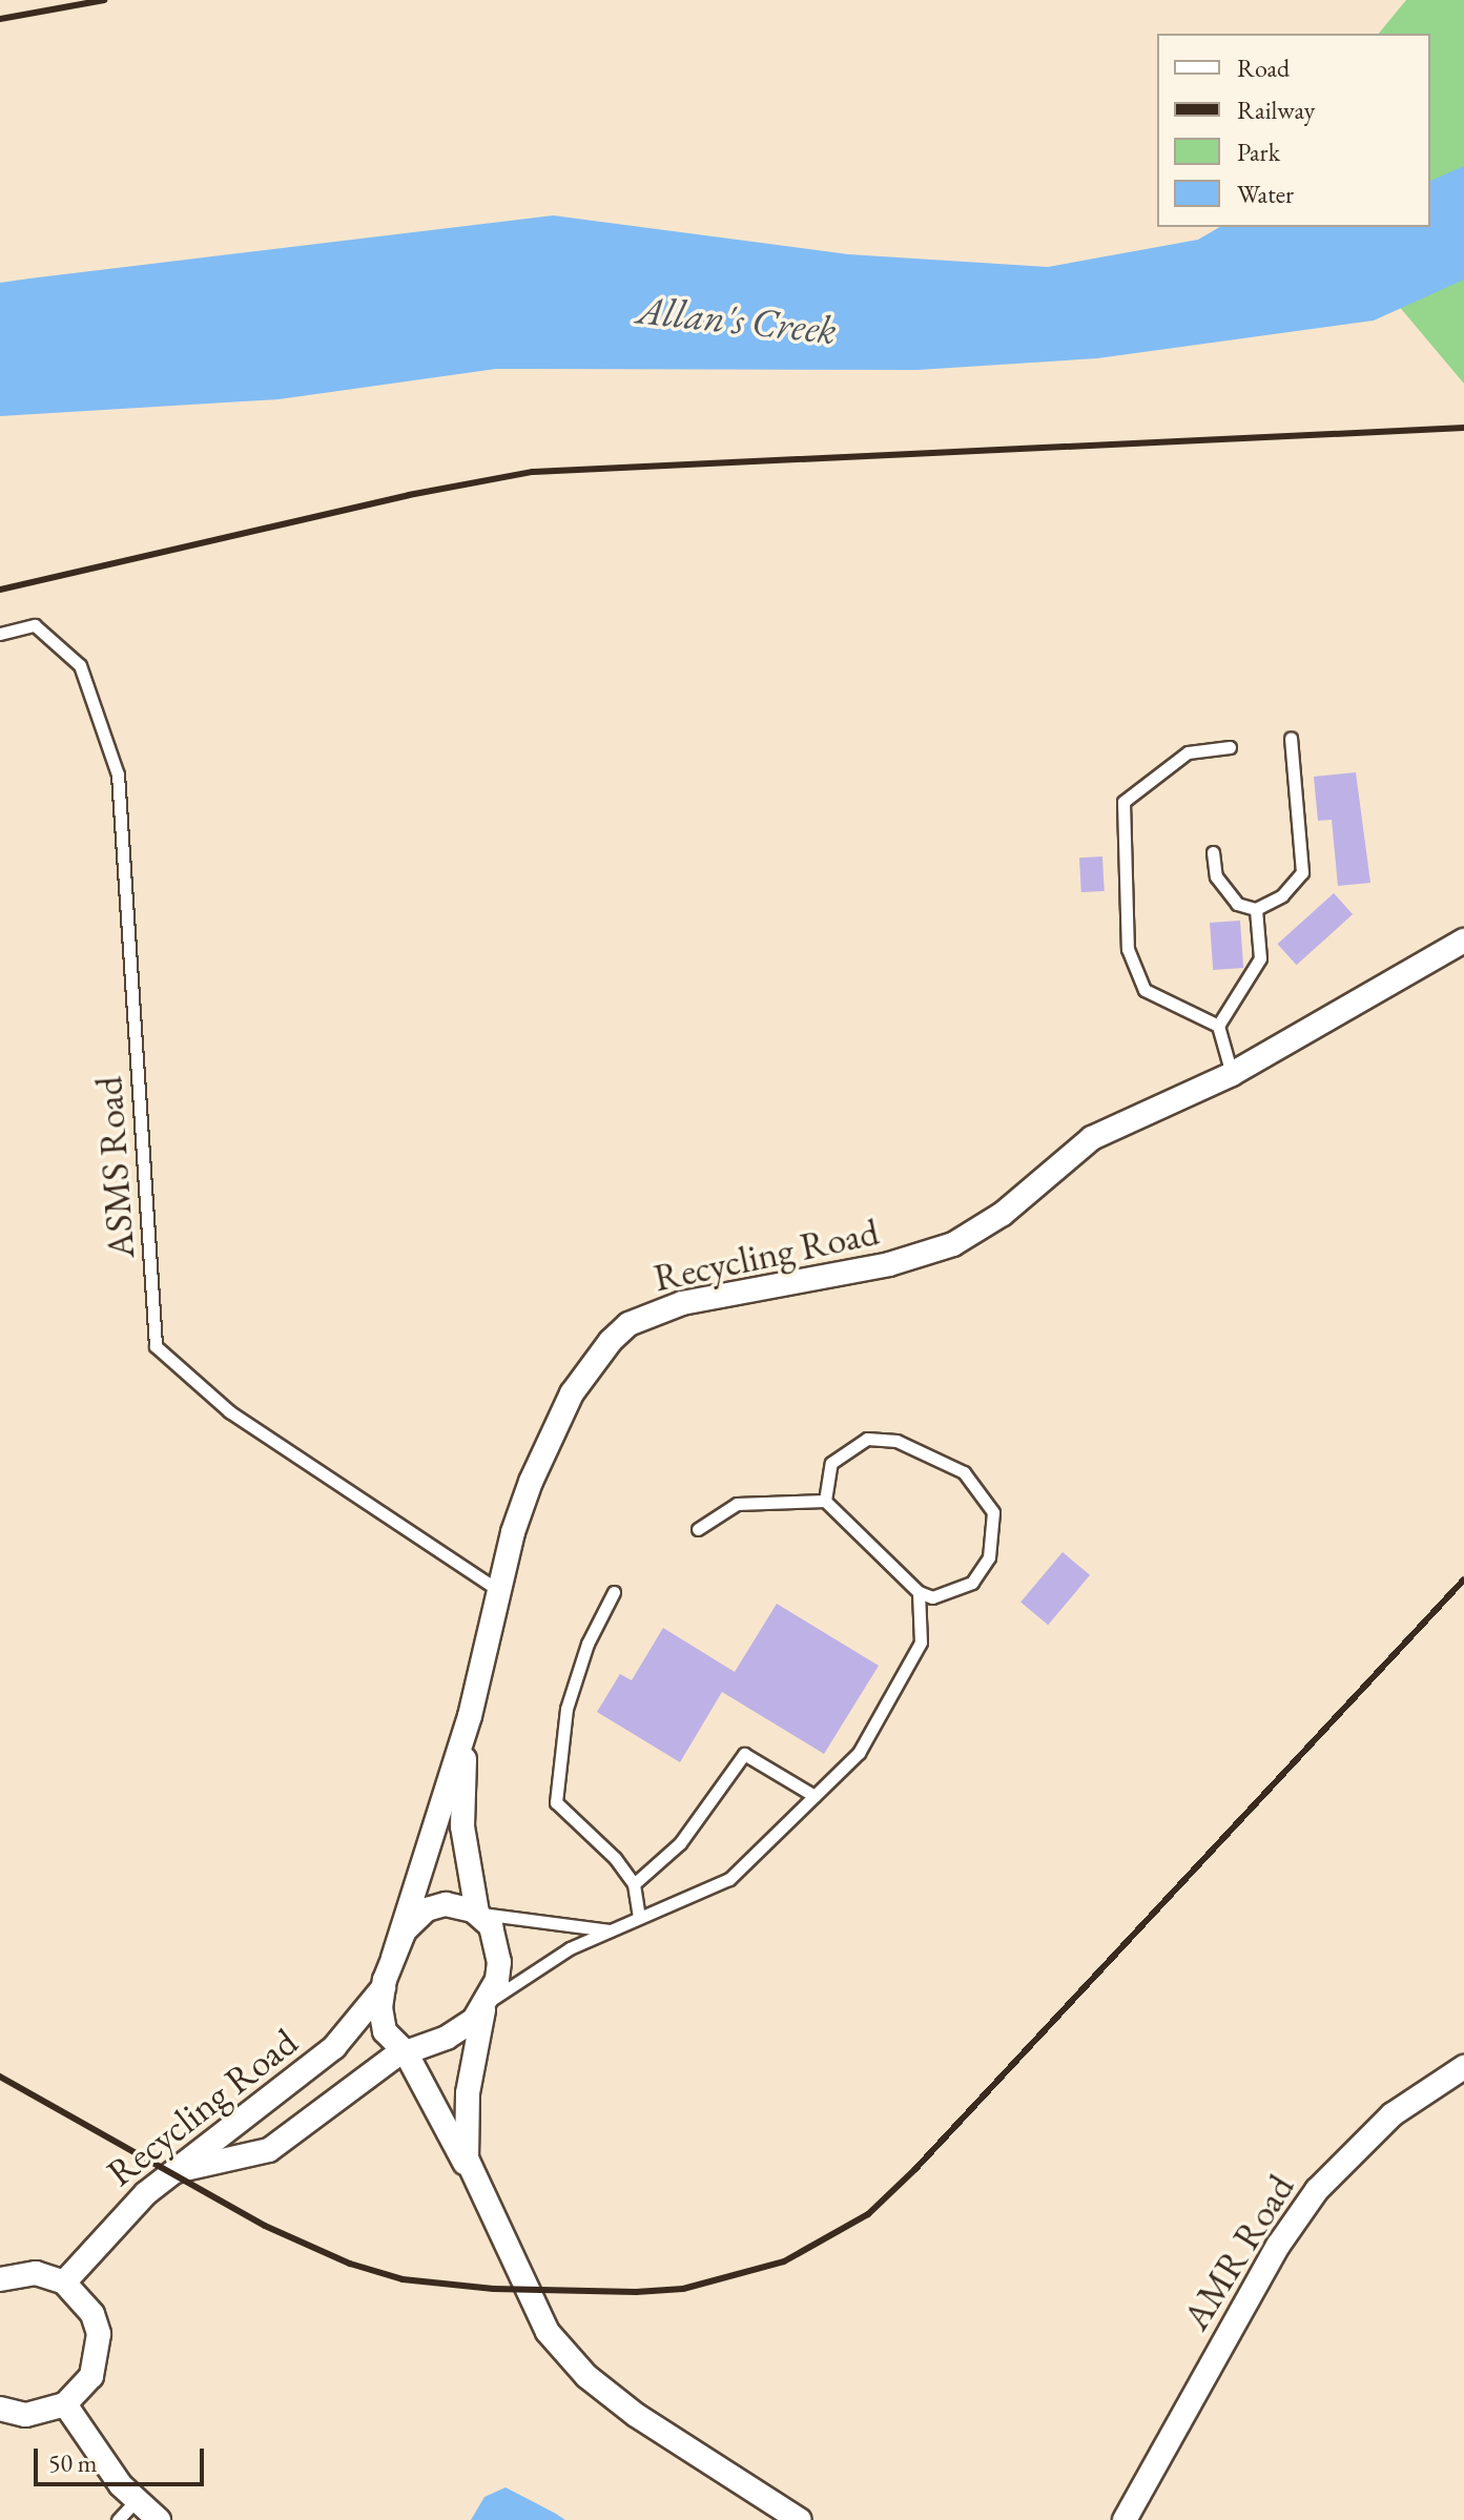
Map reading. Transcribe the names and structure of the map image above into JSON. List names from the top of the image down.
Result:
{
  "streets": {
    "street": ["Recycling Road", "AMR Road"],
    "lane": ["ASMS Road"]
  },
  "crossings": [
    ["ASMS Road", "Recycling Road"]
  ],
  "water": ["Allan's Creek"],
  "legend": [
    "Road",
    "Railway",
    "Park",
    "Water"
  ],
  "scale_bar": "50 m"
}
